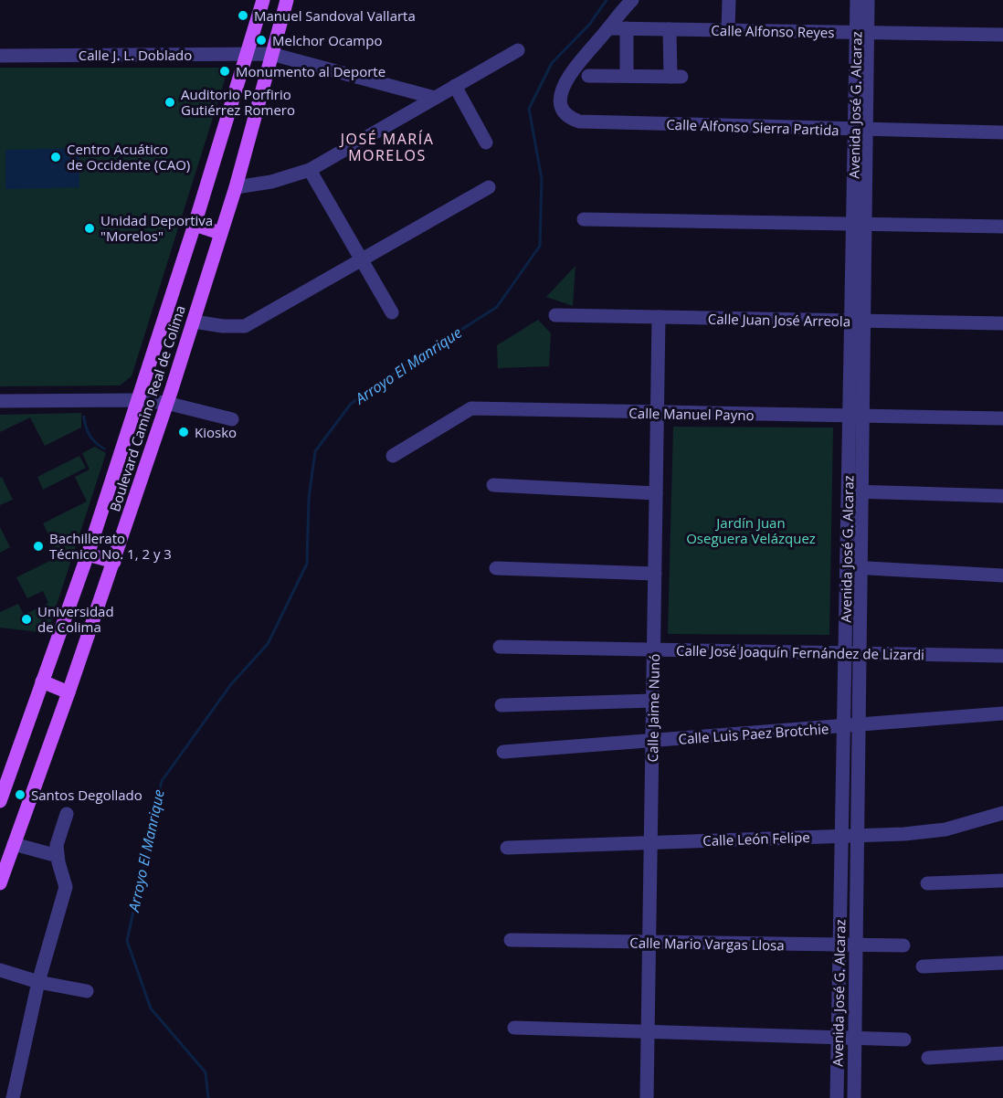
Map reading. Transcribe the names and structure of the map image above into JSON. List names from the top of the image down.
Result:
{
  "streets": {
    "main road": ["Boulevard Camino Real de Colima"],
    "street": [
      "Calle Alfonso Reyes",
      "Calle J. L. Doblado",
      "Avenida José G. Alcaraz",
      "Calle Alfonso Sierra Partida",
      "Calle Juan José Arreola",
      "Calle Manuel Payno",
      "Calle José Joaquín Fernández de Lizardi",
      "Calle Jaime Nunó",
      "Calle Luis Paez Brotchie",
      "Calle León Felipe",
      "Calle Mario Vargas Llosa"
    ]
  },
  "crossings": [
    ["Calle Alfonso Reyes", "Avenida José G. Alcaraz"],
    ["Calle Alfonso Reyes", "Calle Alfonso Sierra Partida"],
    ["Calle J. L. Doblado", "Boulevard Camino Real de Colima"],
    ["Avenida José G. Alcaraz", "Calle Alfonso Sierra Partida"],
    ["Avenida José G. Alcaraz", "Calle Juan José Arreola"],
    ["Avenida José G. Alcaraz", "Calle Manuel Payno"],
    ["Avenida José G. Alcaraz", "Calle José Joaquín Fernández de Lizardi"],
    ["Avenida José G. Alcaraz", "Calle Luis Paez Brotchie"],
    ["Avenida José G. Alcaraz", "Calle León Felipe"],
    ["Avenida José G. Alcaraz", "Calle Mario Vargas Llosa"],
    ["Calle Juan José Arreola", "Calle Jaime Nunó"],
    ["Calle Manuel Payno", "Calle Jaime Nunó"],
    ["Calle José Joaquín Fernández de Lizardi", "Calle Jaime Nunó"],
    ["Calle Jaime Nunó", "Calle Luis Paez Brotchie"],
    ["Calle Jaime Nunó", "Calle León Felipe"],
    ["Calle Jaime Nunó", "Calle Mario Vargas Llosa"]
  ],
  "districts": ["JOSÉ MARÍA MORELOS"],
  "water": ["Arroyo El Manrique"],
  "parks": ["Jardín Juan Oseguera Velázquez"],
  "places": [
    "Manuel Sandoval Vallarta",
    "Melchor Ocampo",
    "Monumento al Deporte",
    "Auditorio Porfirio Gutiérrez Romero",
    "Centro Acuático de Occidente (CAO)",
    "Unidad Deportiva \"Morelos\"",
    "Kiosko",
    "Bachillerato Técnico No. 1, 2 y 3",
    "Universidad de Colima",
    "Santos Degollado"
  ]
}
